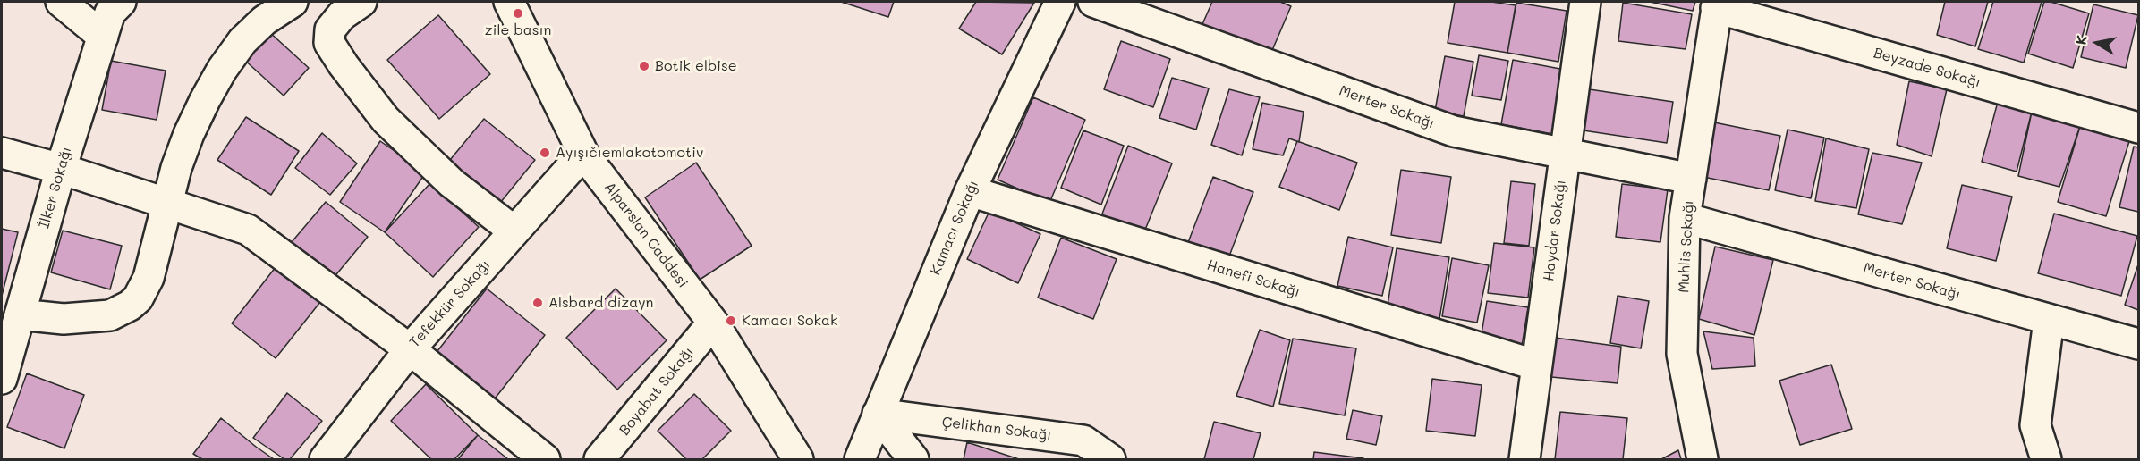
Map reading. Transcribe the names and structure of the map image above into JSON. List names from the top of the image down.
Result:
{
  "streets": {
    "street": [
      "Beyzade Sokağı",
      "Merter Sokağı",
      "İlker Sokağı",
      "Kamacı Sokağı",
      "Haydar Sokağı",
      "Alparslan Caddesi",
      "Muhlis Sokağı",
      "Hanefi Sokağı",
      "Tefekkür Sokağı",
      "Boyabat Sokağı",
      "Çelikhan Sokağı"
    ]
  },
  "crossings": [
    ["Beyzade Sokağı", "Muhlis Sokağı"],
    ["Merter Sokağı", "Haydar Sokağı"],
    ["Merter Sokağı", "Muhlis Sokağı"],
    ["Kamacı Sokağı", "Hanefi Sokağı"],
    ["Kamacı Sokağı", "Çelikhan Sokağı"],
    ["Haydar Sokağı", "Hanefi Sokağı"],
    ["Alparslan Caddesi", "Tefekkür Sokağı"],
    ["Alparslan Caddesi", "Boyabat Sokağı"]
  ],
  "places": [
    "zile basın",
    "Botik elbise",
    "Ayışıčıemlakotomotiv",
    "Alsbard dizayn",
    "Kamacı Sokak"
  ],
  "north": "left"
}
